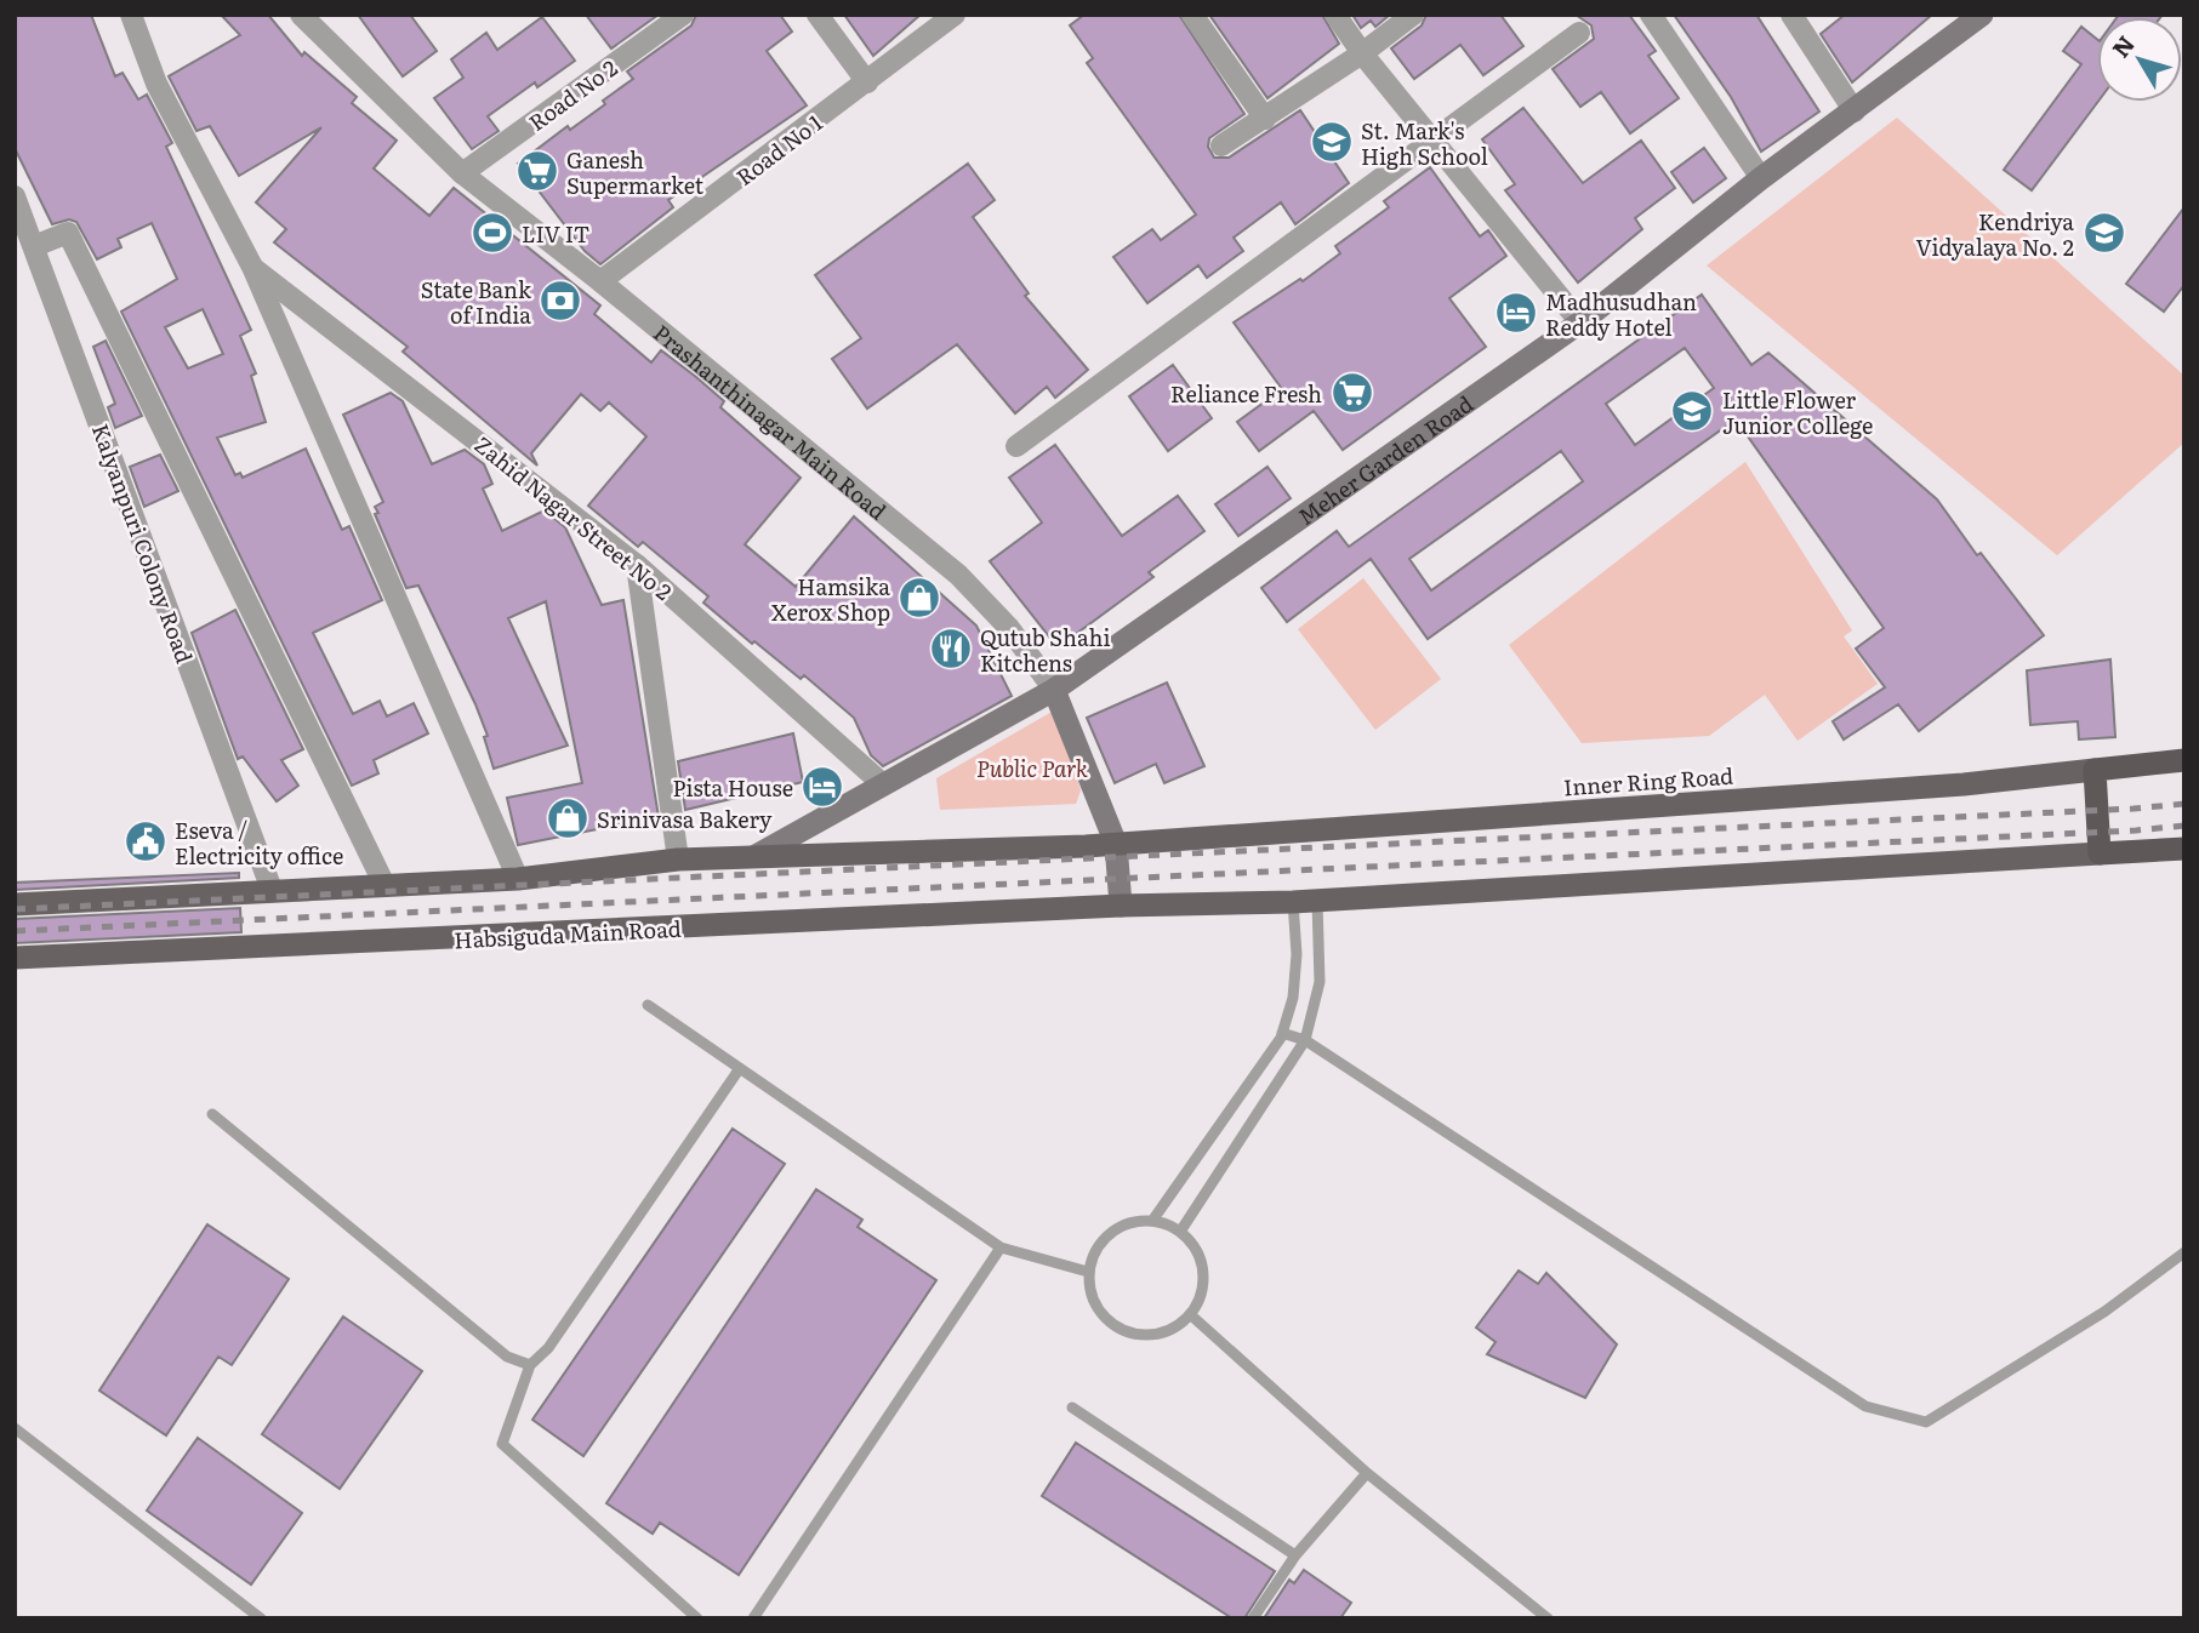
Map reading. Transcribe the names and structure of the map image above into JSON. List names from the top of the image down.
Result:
{
  "streets": {
    "highway": ["Inner Ring Road"],
    "main road": ["Prashanthinagar Main Road", "Meher Garden Road", "Habsiguda Main Road"],
    "street": [
      "Road No 2",
      "Road No 1",
      "Zahid Nagar Street No 2",
      "Kalyanpuri Colony Road"
    ]
  },
  "crossings": [
    ["Road No 2", "Prashanthinagar Main Road"],
    ["Road No 1", "Prashanthinagar Main Road"],
    ["Prashanthinagar Main Road", "Meher Garden Road"],
    ["Prashanthinagar Main Road", "Inner Ring Road"],
    ["Prashanthinagar Main Road", "Habsiguda Main Road"],
    ["Meher Garden Road", "Zahid Nagar Street No 2"]
  ],
  "parks": ["Public Park"],
  "places": {
    "school or university": ["St. Mark's High School", "Kendriya Vidyalaya No. 2", "Little Flower Junior College"],
    "supermarket": ["Ganesh Supermarket", "Reliance Fresh"],
    "sports": ["LIV IT"],
    "bank": ["State Bank of India"],
    "hotel": ["Madhusudhan Reddy Hotel", "Pista House"],
    "shop": ["Hamsika Xerox Shop", "Srinivasa Bakery"],
    "restaurant": ["Qutub Shahi Kitchens"],
    "public building": ["Eseva / Electricity office"]
  },
  "north": "top left"
}
